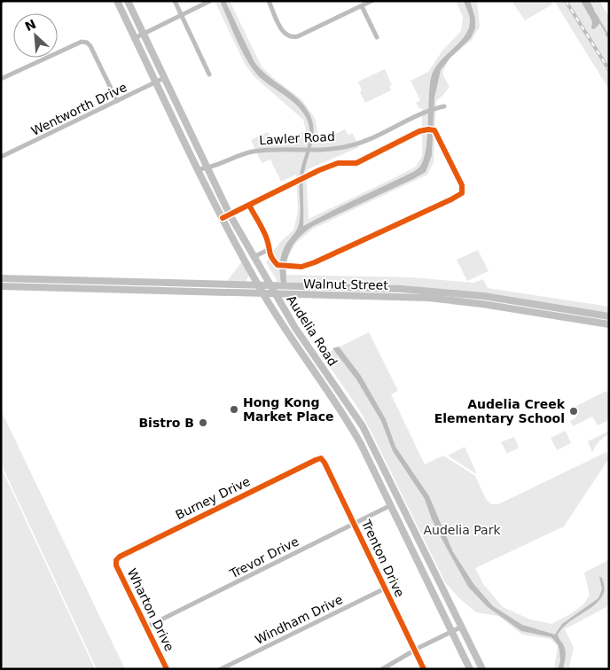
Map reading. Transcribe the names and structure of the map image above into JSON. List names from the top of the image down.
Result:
{
  "streets": {
    "main road": ["Walnut Street", "Audelia Road"],
    "street": [
      "Wentworth Drive",
      "Lawler Road",
      "Burney Drive",
      "Trevor Drive",
      "Trenton Drive",
      "Wharton Drive",
      "Windham Drive"
    ]
  },
  "crossings": [
    ["Wentworth Drive", "Audelia Road"],
    ["Lawler Road", "Audelia Road"],
    ["Walnut Street", "Audelia Road"],
    ["Audelia Road", "Trevor Drive"],
    ["Burney Drive", "Trenton Drive"],
    ["Burney Drive", "Wharton Drive"],
    ["Trevor Drive", "Trenton Drive"],
    ["Trevor Drive", "Wharton Drive"],
    ["Trenton Drive", "Windham Drive"]
  ],
  "parks": ["Audelia Park"],
  "places": ["Hong Kong Market Place", "Audelia Creek Elementary School", "Bistro B"],
  "north": "top left"
}
